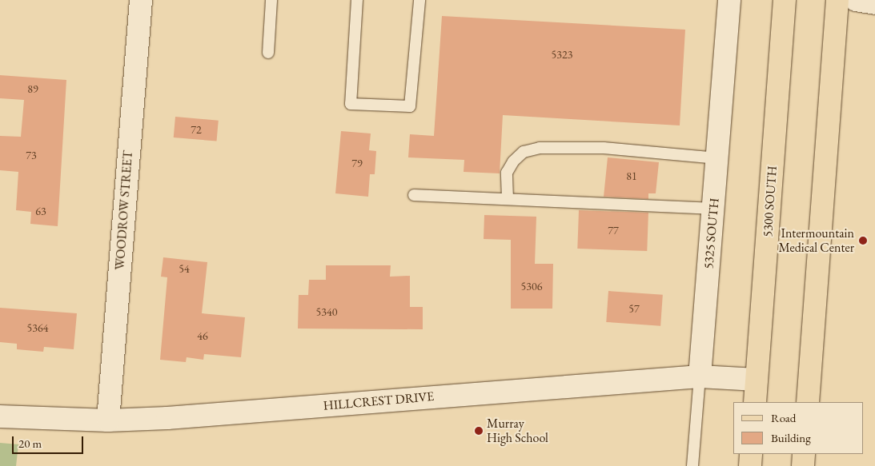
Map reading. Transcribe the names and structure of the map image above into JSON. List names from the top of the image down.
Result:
{
  "streets": {
    "main road": ["5300 SOUTH"],
    "street": ["WOODROW STREET", "5325 SOUTH", "HILLCREST DRIVE"]
  },
  "crossings": [
    ["5300 SOUTH", "HILLCREST DRIVE"],
    ["WOODROW STREET", "HILLCREST DRIVE"],
    ["5325 SOUTH", "HILLCREST DRIVE"]
  ],
  "places": ["Intermountain Medical Center", "Murray High School"],
  "house_numbers": [
    "5323",
    "89",
    "72",
    "73",
    "79",
    "81",
    "63",
    "77",
    "54",
    "5306",
    "57",
    "5340",
    "5364",
    "46"
  ],
  "legend": ["Road", "Building"],
  "scale_bar": "20 m"
}
